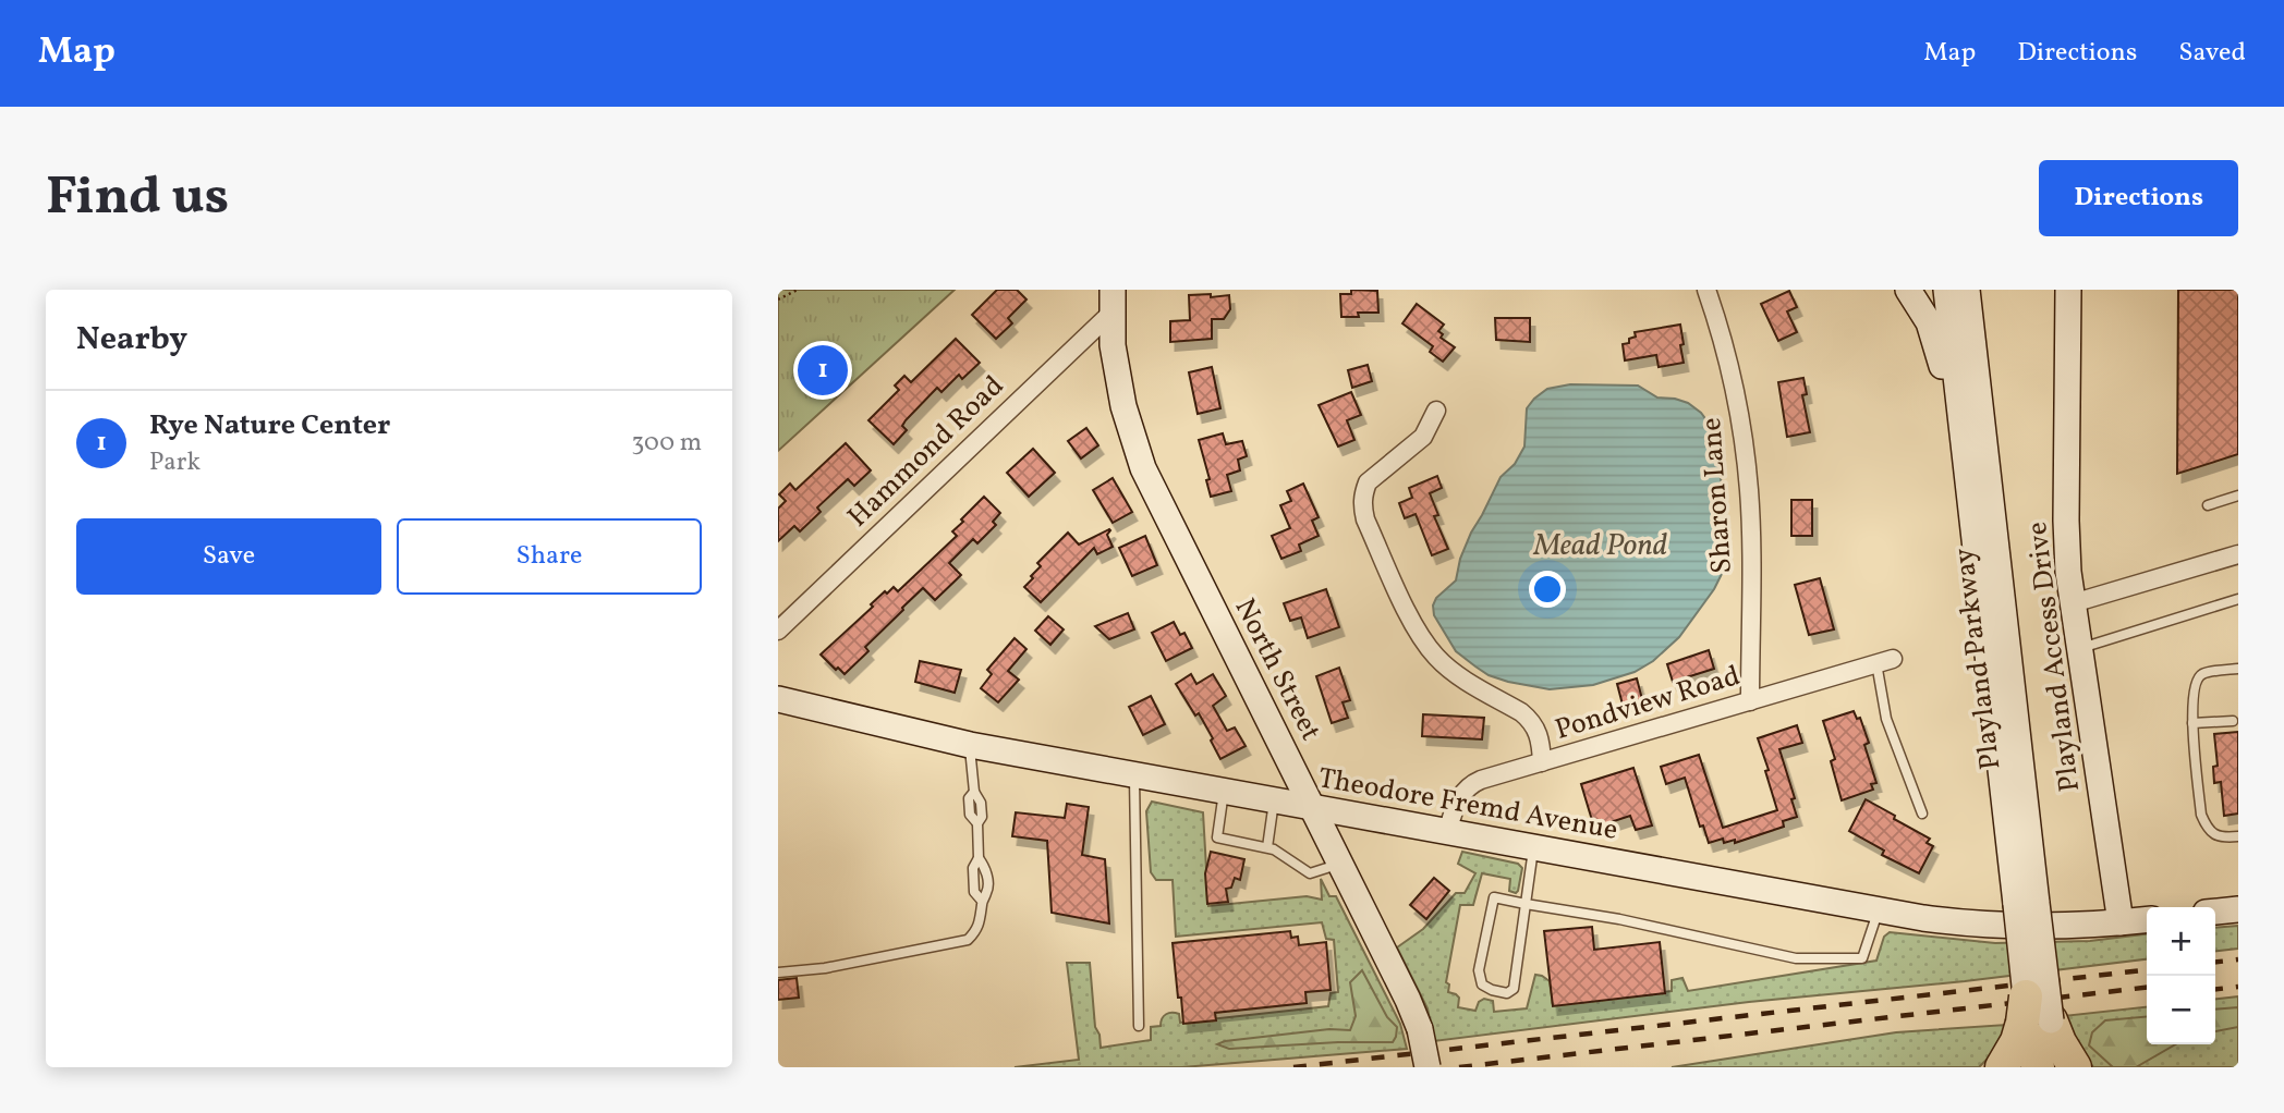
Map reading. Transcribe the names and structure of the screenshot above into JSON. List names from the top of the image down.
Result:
{
  "streets": {
    "street": [
      "Hammond Road",
      "Sharon Lane",
      "Playland Access Drive",
      "Playland Parkway",
      "North Street",
      "Pondview Road",
      "Theodore Fremd Avenue"
    ]
  },
  "crossings": [
    ["Hammond Road", "North Street"],
    ["Sharon Lane", "Pondview Road"],
    ["Playland Access Drive", "Theodore Fremd Avenue"],
    ["North Street", "Theodore Fremd Avenue"],
    ["Pondview Road", "Theodore Fremd Avenue"]
  ],
  "water": ["Mead Pond"],
  "page": {
    "header": "Map",
    "nav": ["Map", "Directions", "Saved"],
    "buttons": [
      "Directions",
      ["Save", "Share"]
    ],
    "title": "Find us",
    "heading": "Nearby",
    "pins": "1",
    "list": [
      {
        "mark": "1",
        "name": "Rye Nature Center",
        "note": "Park",
        "value": "300 m"
      }
    ],
    "map_buttons": ["+", "−"]
  }
}
